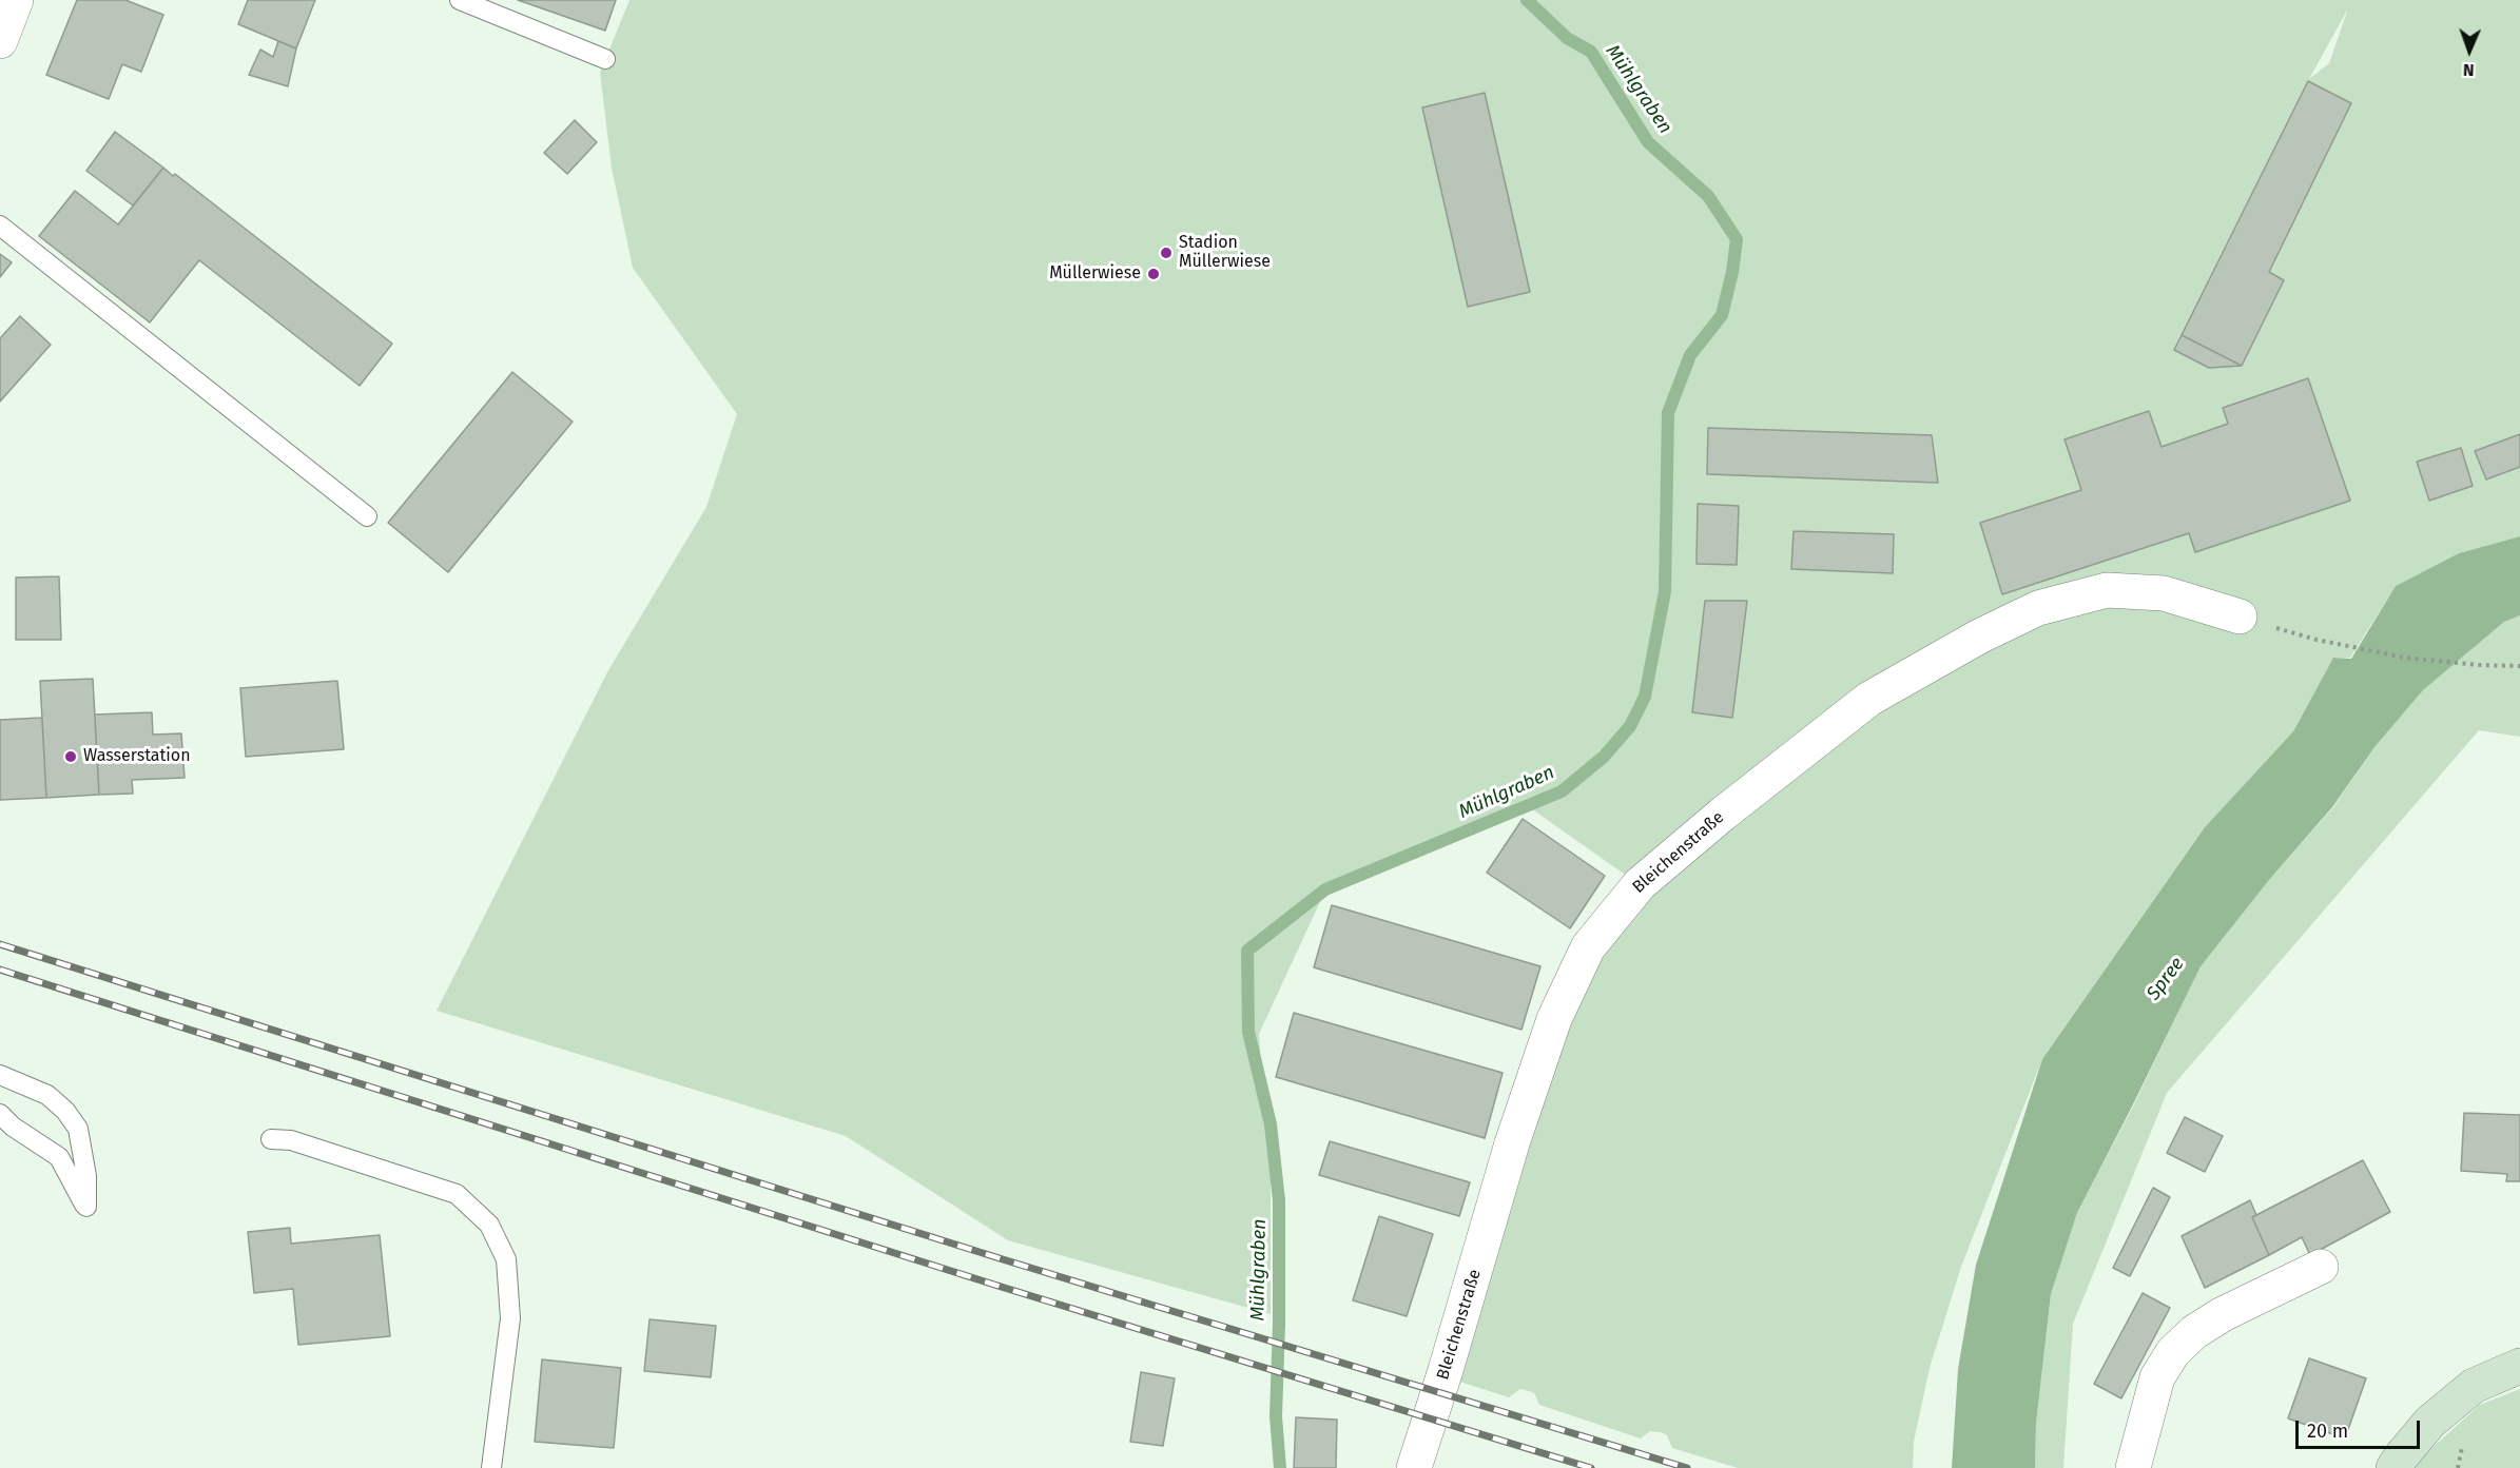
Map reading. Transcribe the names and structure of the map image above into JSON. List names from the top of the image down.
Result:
{
  "streets": {
    "street": ["Bleichenstraße"]
  },
  "water": ["Mühlgraben", "Spree"],
  "places": ["Stadion Müllerwiese", "Müllerwiese", "Wasserstation"],
  "scale_bar": "20 m",
  "north": "bottom"
}
